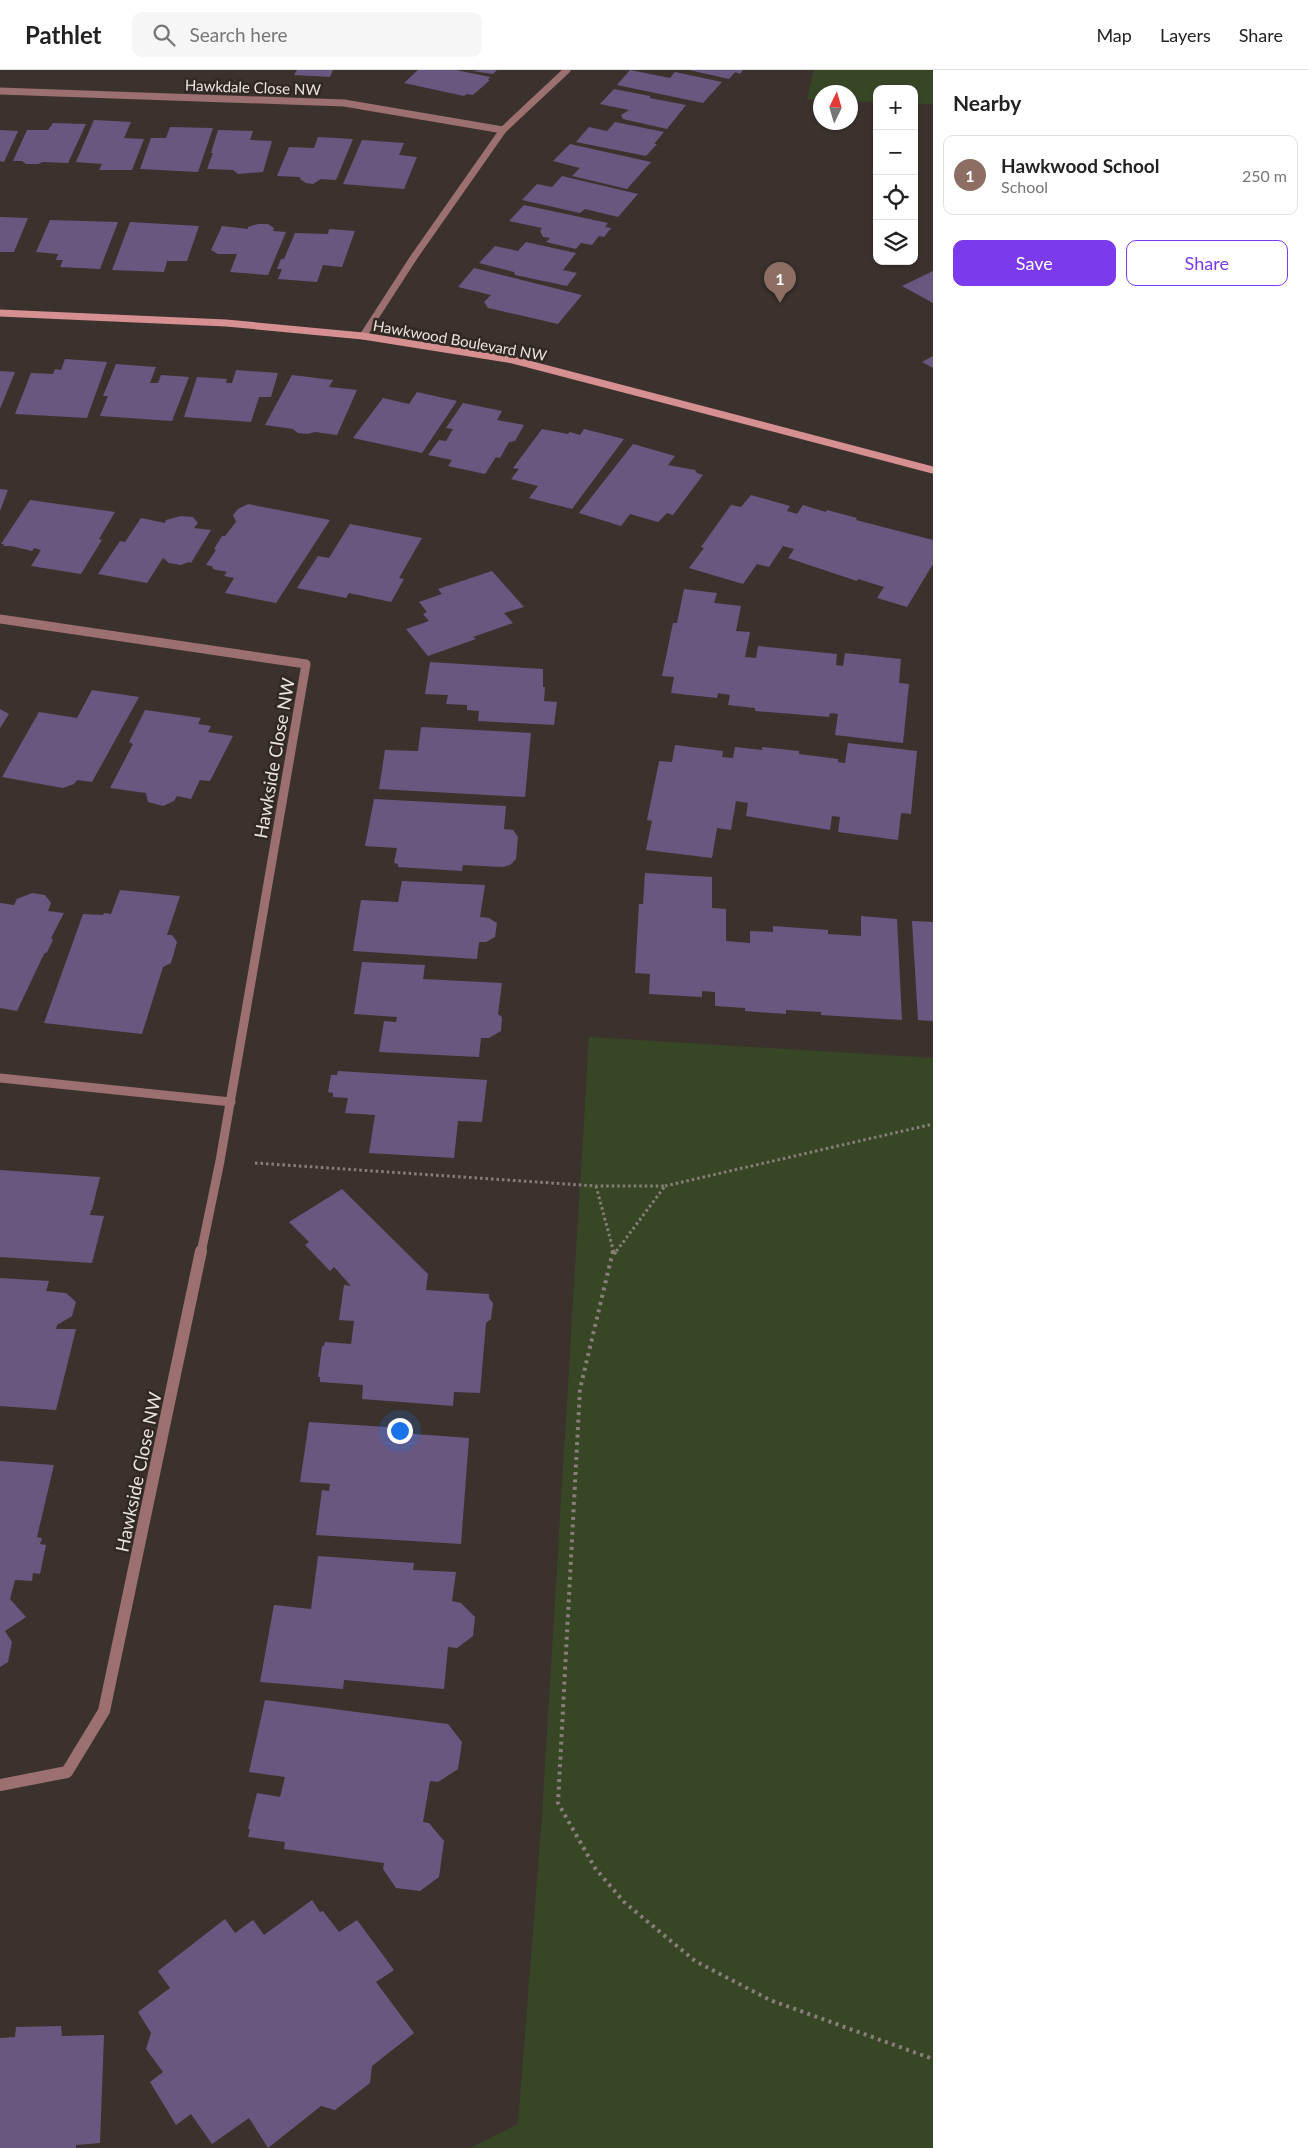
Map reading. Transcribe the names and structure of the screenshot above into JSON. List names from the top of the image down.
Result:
{
  "streets": {
    "street": ["Hawkdale Close NW", "Hawkwood Boulevard NW", "Hawkside Close NW"]
  },
  "north": "top",
  "page": {
    "header": "Pathlet",
    "search": "Search here",
    "nav": ["Map", "Layers", "Share"],
    "heading": "Nearby",
    "map_buttons": ["+", "−"],
    "list": [
      {
        "mark": "1",
        "name": "Hawkwood School",
        "note": "School",
        "value": "250 m"
      }
    ],
    "buttons": ["Save", "Share"],
    "pins": "1"
  }
}
